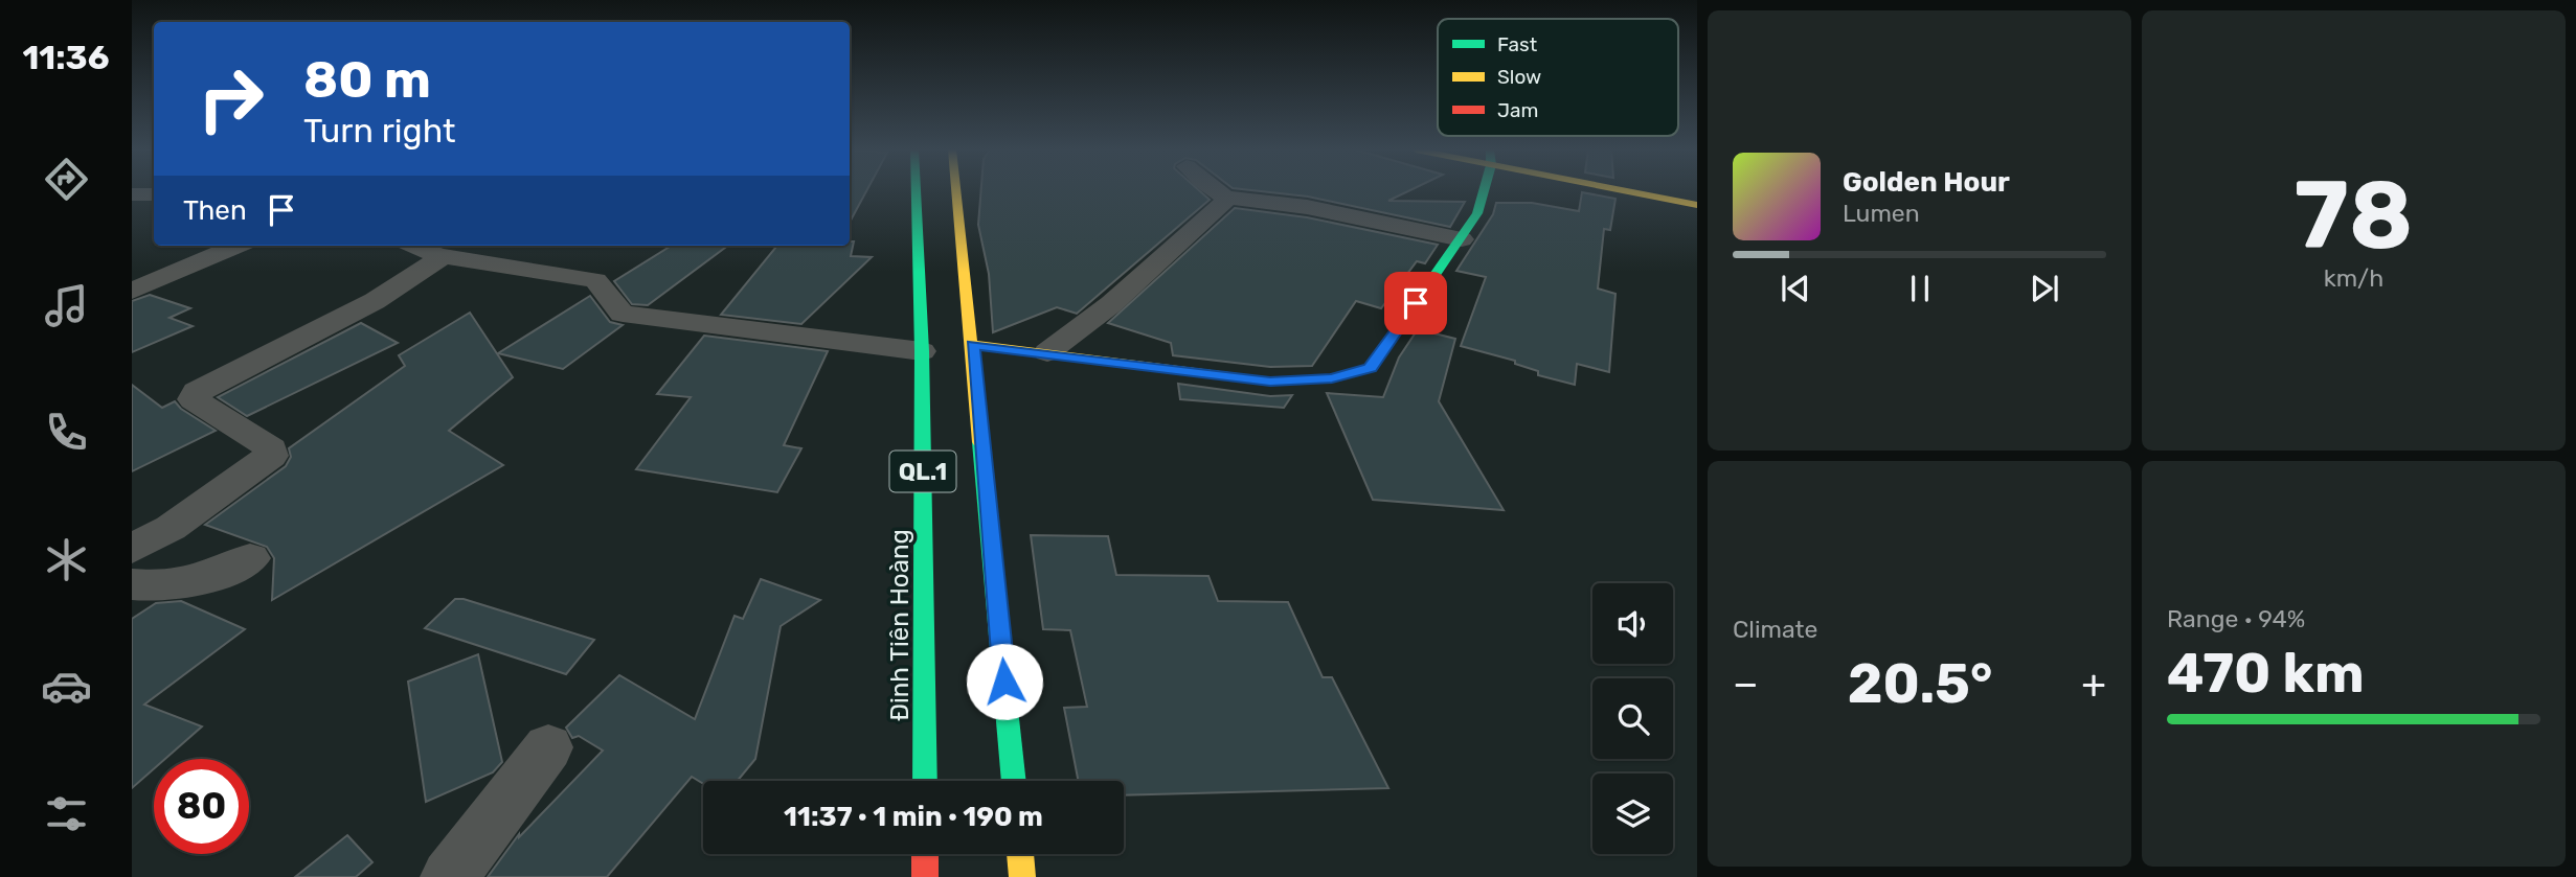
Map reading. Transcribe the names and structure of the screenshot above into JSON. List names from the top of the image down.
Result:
{
  "streets": {
    "main road": ["QL.1", "Đinh Tiên Hoàng"]
  },
  "legend": ["Fast", "Slow", "Jam"],
  "page": {
    "tabs": "11:36",
    "tile": [
      ["78", "km/h"],
      "Climate",
      ["Range · 94%", "470 km"]
    ],
    "turn": ["80 m", "Turn right"],
    "song": ["Golden Hour", "Lumen"],
    "then": "Then",
    "heat": ["−", "20.5°", "+"],
    "limit": "80",
    "trip": "11:37 · 1 min · 190 m"
  }
}
